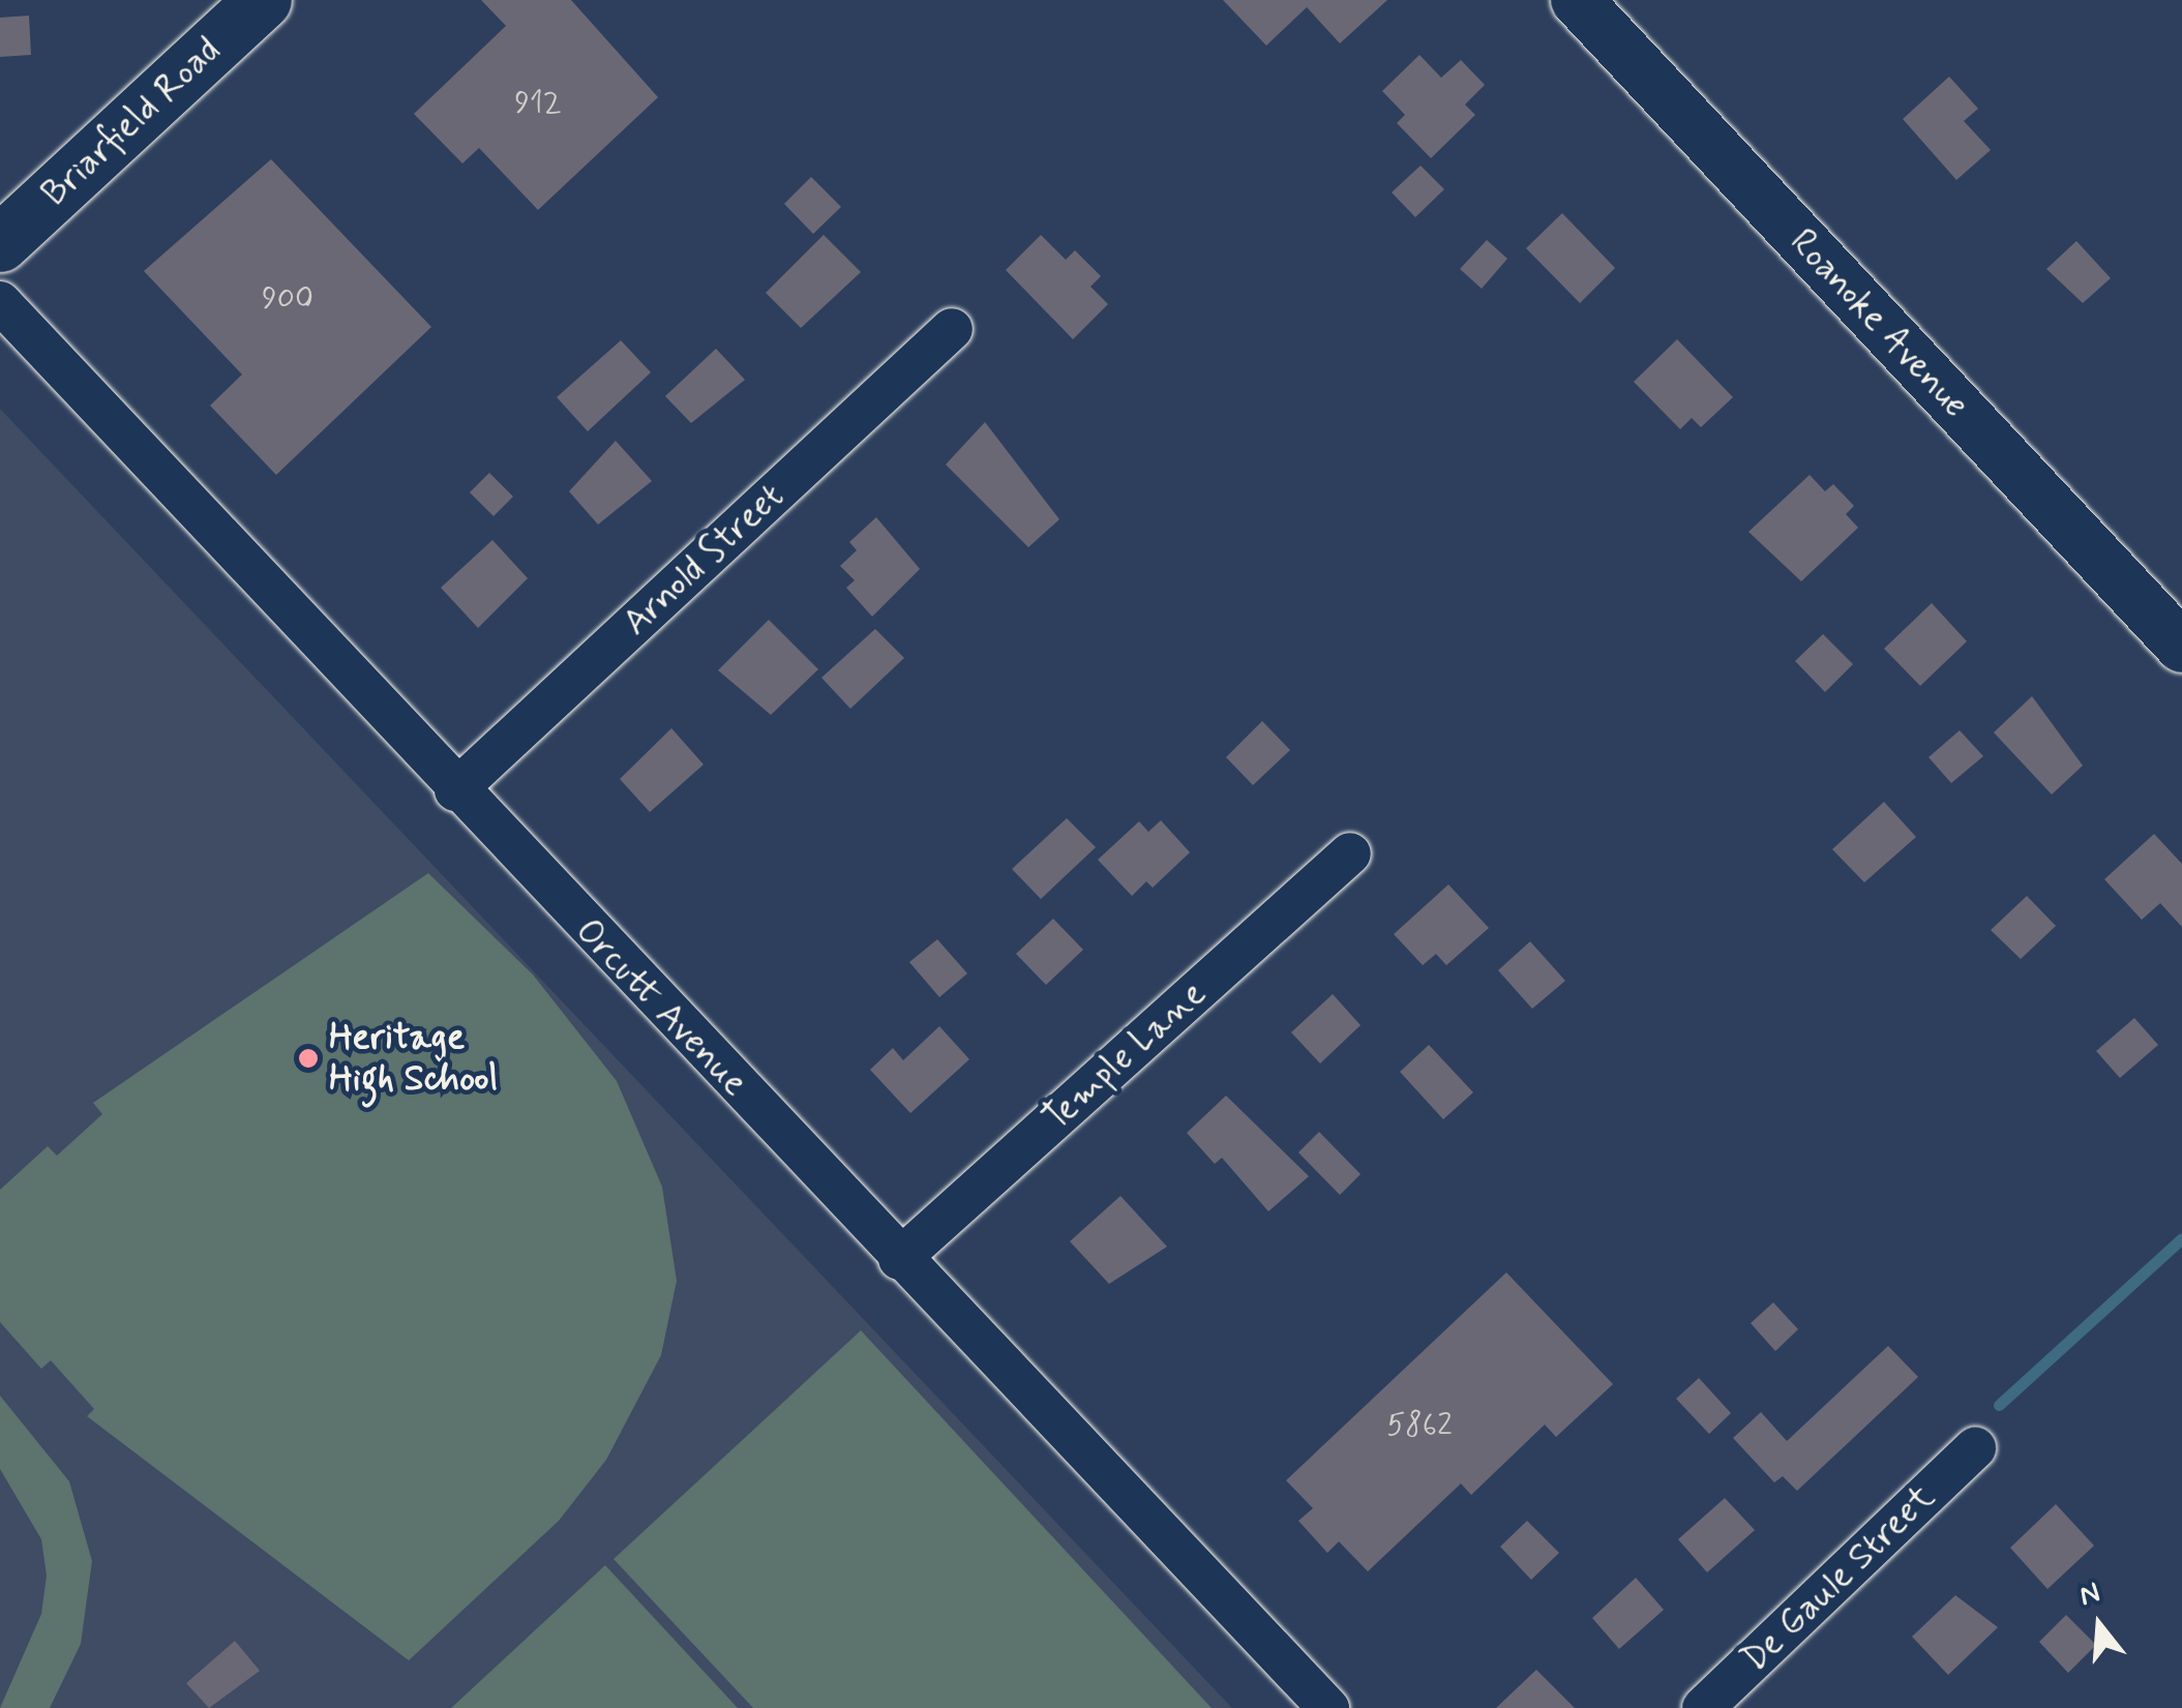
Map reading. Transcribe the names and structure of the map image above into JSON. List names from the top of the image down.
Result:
{
  "streets": {
    "main road": ["Briarfield Road"],
    "street": [
      "Roanoke Avenue",
      "Arnold Street",
      "Orcutt Avenue",
      "Temple Lane",
      "De Gaule Street"
    ]
  },
  "crossings": [
    ["Arnold Street", "Orcutt Avenue"],
    ["Orcutt Avenue", "Temple Lane"]
  ],
  "places": ["Heritage High School"],
  "house_numbers": ["912", "900", "5862"],
  "north": "top"
}
